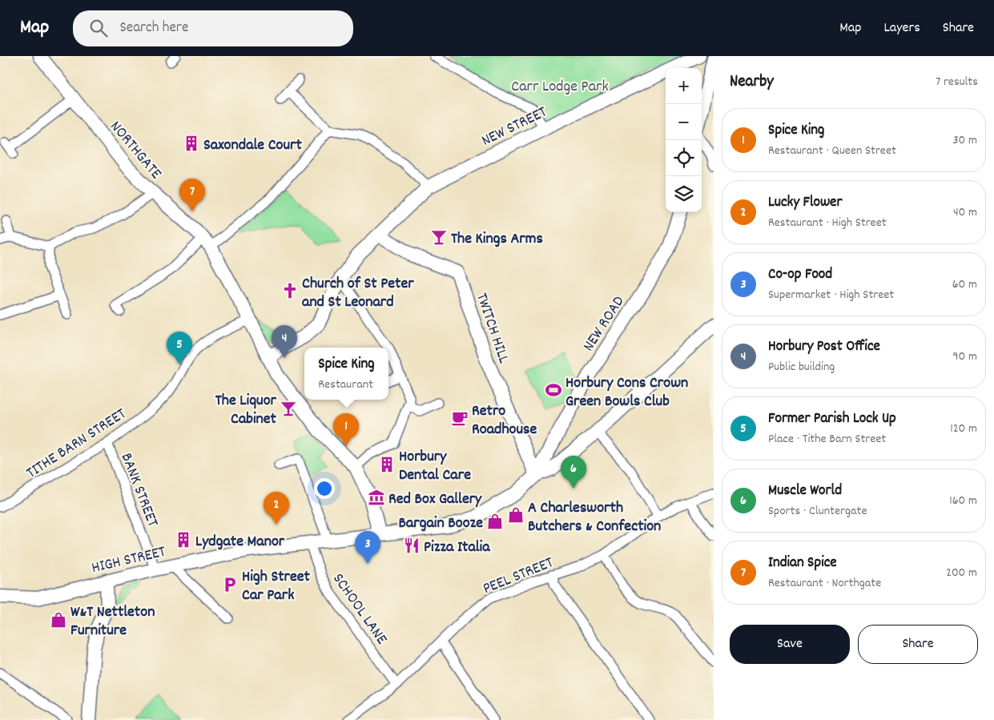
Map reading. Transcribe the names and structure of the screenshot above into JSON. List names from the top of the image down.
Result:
{
  "streets": {
    "street": [
      "NEW STREET",
      "NORTHGATE",
      "NEW ROAD",
      "TWITCH HILL",
      "TITHE BARN STREET",
      "BANK STREET",
      "HIGH STREET",
      "PEEL STREET",
      "SCHOOL LANE"
    ]
  },
  "crossings": [
    ["NEW STREET", "NORTHGATE"],
    ["NEW STREET", "TWITCH HILL"],
    ["NORTHGATE", "TITHE BARN STREET"],
    ["NEW ROAD", "TWITCH HILL"],
    ["NEW ROAD", "HIGH STREET"],
    ["TWITCH HILL", "HIGH STREET"],
    ["TITHE BARN STREET", "BANK STREET"],
    ["BANK STREET", "HIGH STREET"],
    ["HIGH STREET", "SCHOOL LANE"],
    ["PEEL STREET", "SCHOOL LANE"]
  ],
  "parks": ["Carr Lodge Park"],
  "places": {
    "building": ["Saxondale Court", "Horbury Dental Care", "Lydgate Manor"],
    "bar": ["The Kings Arms", "The Liquor Cabinet"],
    "church": ["Church of St Peter and St Leonard"],
    "sports": ["Horbury Cons Crown Green Bowls Club"],
    "cafe": ["Retro Roadhouse"],
    "museum": ["Red Box Gallery"],
    "shop": ["A Charlesworth Butchers & Confection", "Bargain Booze", "W&T Nettleton Furniture"],
    "restaurant": ["Pizza Italia"],
    "parking": ["High Street Car Park"]
  },
  "page": {
    "header": "Map",
    "search": "Search here",
    "nav": ["Map", "Layers", "Share"],
    "heading": ["Nearby", "7 results"],
    "map_buttons": ["+", "−"],
    "list": [
      {
        "mark": "1",
        "name": "Spice King",
        "note": "Restaurant · Queen Street",
        "value": "30 m"
      },
      {
        "mark": "2",
        "name": "Lucky Flower",
        "note": "Restaurant · High Street",
        "value": "40 m"
      },
      {
        "mark": "3",
        "name": "Co-op Food",
        "note": "Supermarket · High Street",
        "value": "60 m"
      },
      {
        "mark": "4",
        "name": "Horbury Post Office",
        "note": "Public building",
        "value": "90 m"
      },
      {
        "mark": "5",
        "name": "Former Parish Lock Up",
        "note": "Place · Tithe Barn Street",
        "value": "120 m"
      },
      {
        "mark": "6",
        "name": "Muscle World",
        "note": "Sports · Cluntergate",
        "value": "160 m"
      },
      {
        "mark": "7",
        "name": "Indian Spice",
        "note": "Restaurant · Northgate",
        "value": "200 m"
      }
    ],
    "pins": [
      "7",
      "4",
      "5",
      "1",
      "6",
      "2",
      "3"
    ],
    "popup": ["Spice King", "Restaurant"],
    "buttons": ["Save", "Share"]
  }
}
